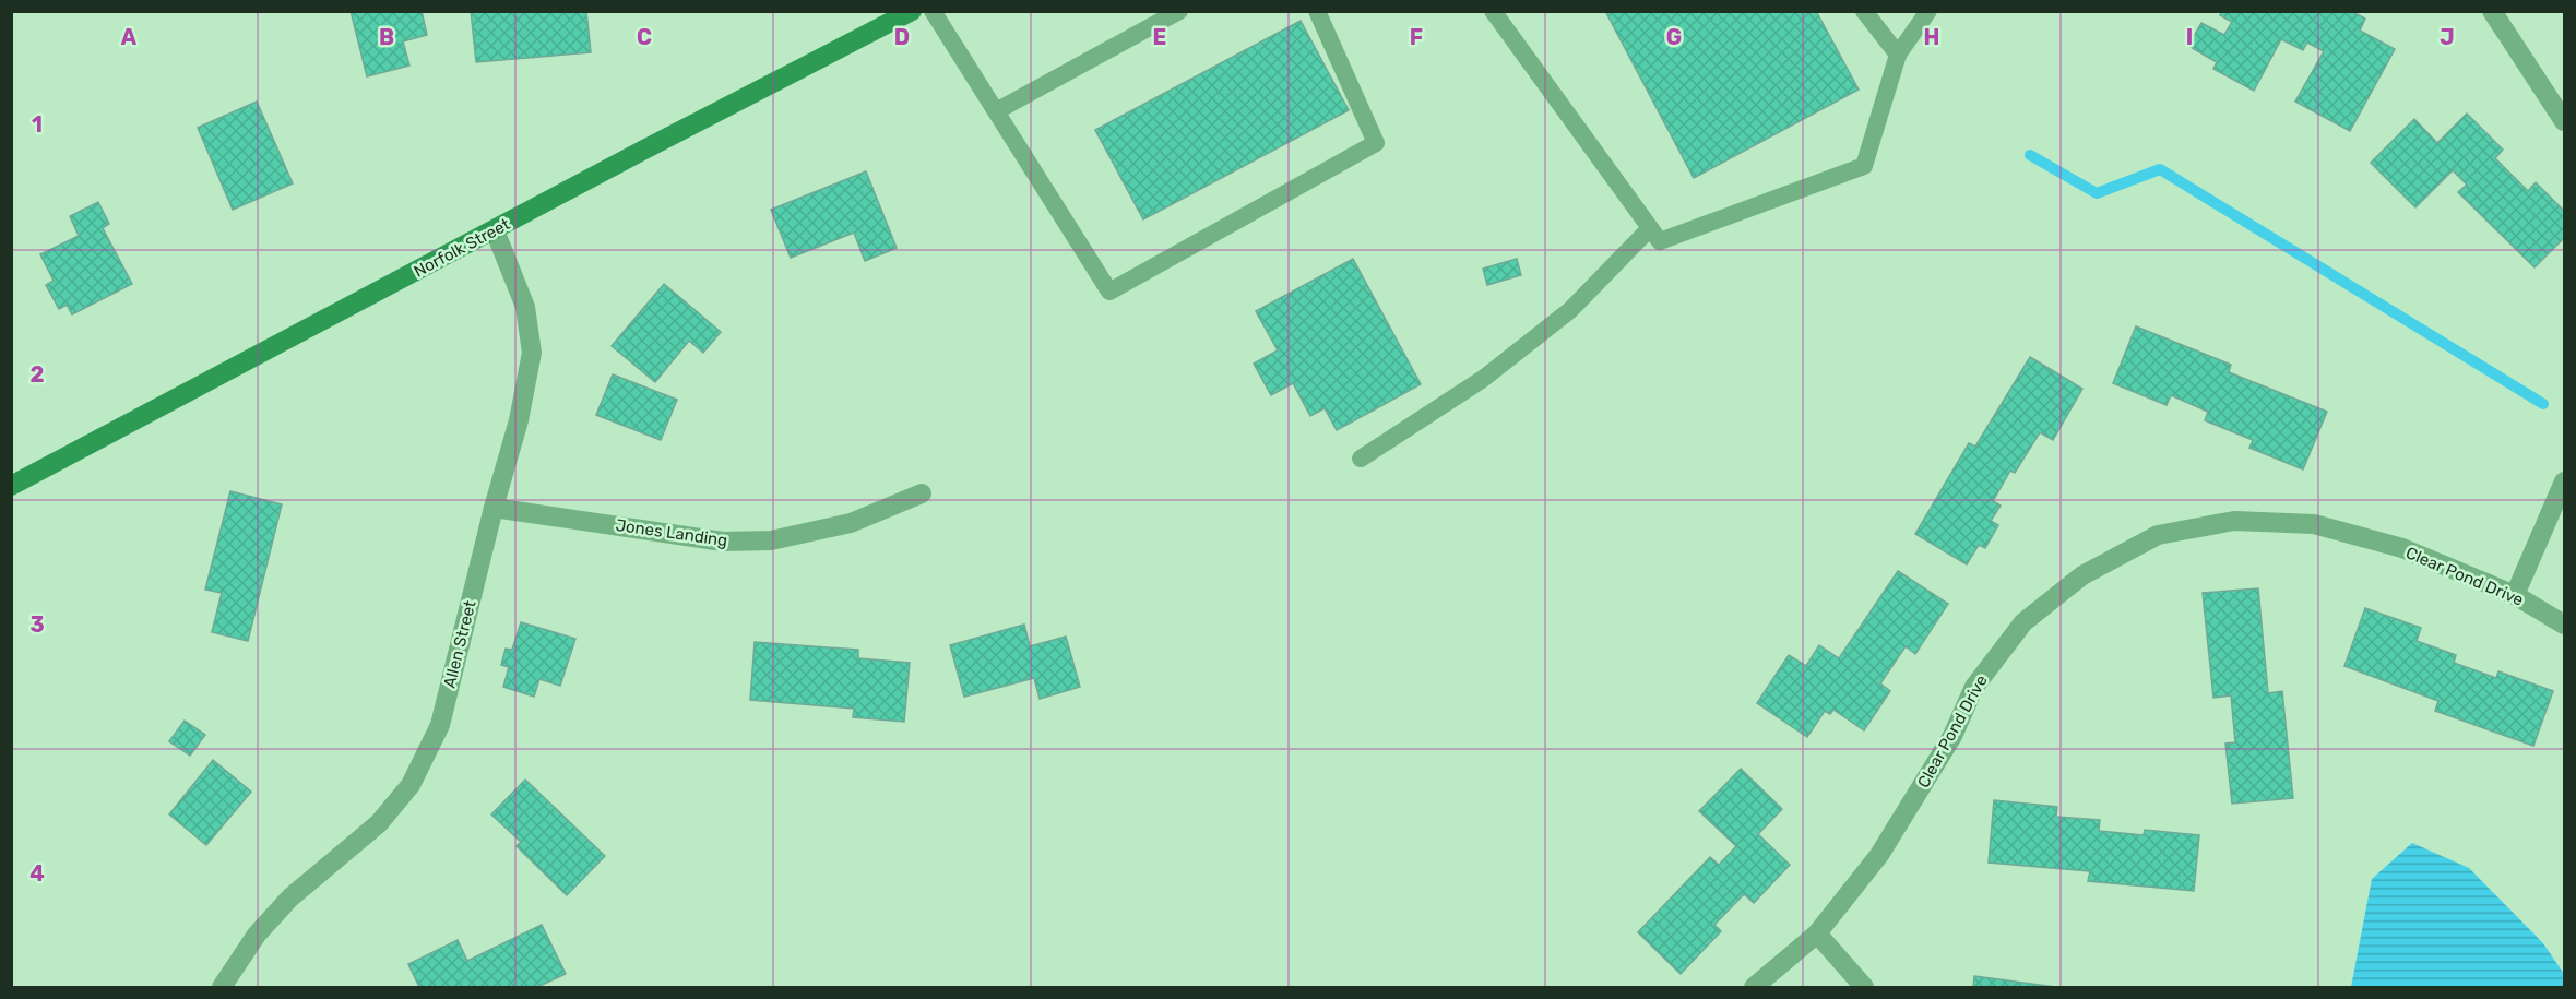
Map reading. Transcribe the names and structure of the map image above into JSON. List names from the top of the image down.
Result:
{
  "streets": {
    "main road": ["Norfolk Street"],
    "street": ["Jones Landing", "Clear Pond Drive", "Allen Street"]
  },
  "crossings": [
    ["Norfolk Street", "Allen Street"],
    ["Jones Landing", "Allen Street"]
  ],
  "grid": {
    "columns": [
      "A",
      "B",
      "C",
      "D",
      "E",
      "F",
      "G",
      "H",
      "I",
      "J"
    ],
    "rows": [
      "1",
      "2",
      "3",
      "4"
    ]
  }
}
